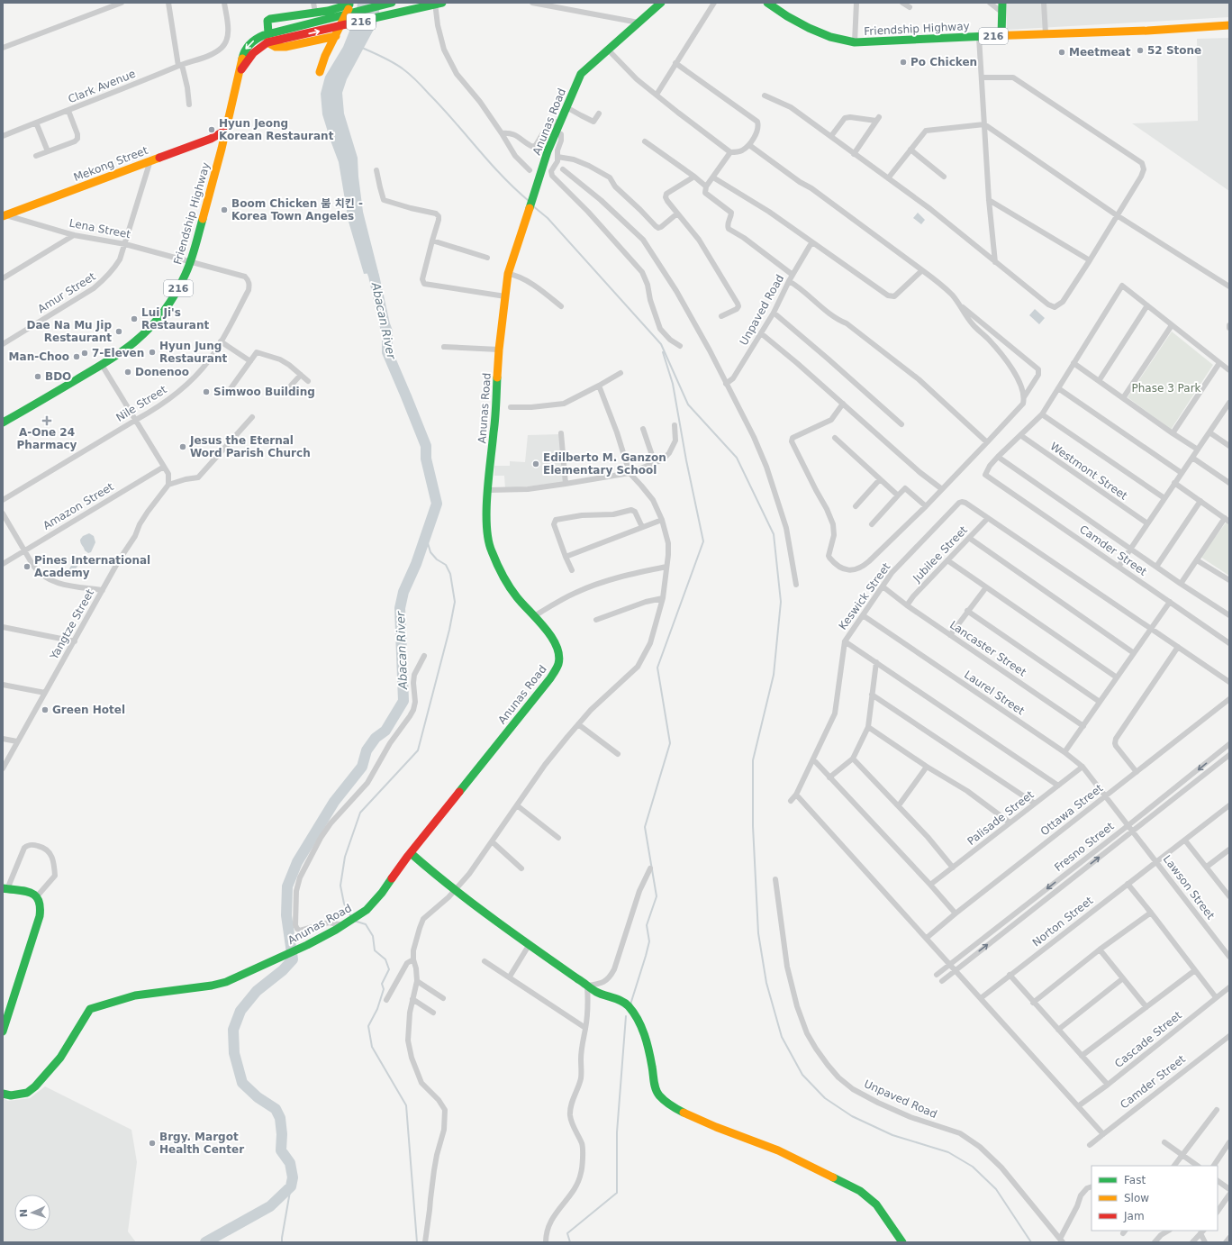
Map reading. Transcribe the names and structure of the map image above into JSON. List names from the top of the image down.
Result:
{
  "streets": {
    "street": [
      "216",
      "Friendship Highway",
      "Clark Avenue",
      "Anunas Road",
      "Mekong Street",
      "Lena Street",
      "Amur Street",
      "Unpaved Road",
      "Nile Street",
      "Westmont Street",
      "Amazon Street",
      "Camder Street",
      "Jubilee Street",
      "Keswick Street",
      "Yangtze Street",
      "Lancaster Street",
      "Laurel Street",
      "Ottawa Street",
      "Palisade Street",
      "Fresno Street",
      "Lawson Street",
      "Norton Street",
      "Cascade Street"
    ]
  },
  "crossings": [
    ["Friendship Highway", "Mekong Street"],
    ["Friendship Highway", "Lena Street"],
    ["Friendship Highway", "Nile Street"],
    ["Mekong Street", "Lena Street"],
    ["Mekong Street", "Amur Street"],
    ["Lena Street", "Amur Street"],
    ["Lena Street", "Nile Street"],
    ["Jubilee Street", "Keswick Street"],
    ["Jubilee Street", "Lancaster Street"],
    ["Keswick Street", "Lancaster Street"],
    ["Keswick Street", "Laurel Street"],
    ["Laurel Street", "Ottawa Street"],
    ["Laurel Street", "Palisade Street"],
    ["Laurel Street", "Fresno Street"],
    ["Laurel Street", "Lawson Street"],
    ["Fresno Street", "Lawson Street"],
    ["Lawson Street", "Norton Street"]
  ],
  "water": ["Abacan River"],
  "parks": ["Phase 3 Park"],
  "places": {
    "other": [
      "52 Stone",
      "Meetmeat",
      "Po Chicken",
      "Hyun Jeong Korean Restaurant",
      "Boom Chicken 붐 치킨 - Korea Town Angeles",
      "Lui Ji's Restaurant",
      "Dae Na Mu Jip Restaurant",
      "Hyun Jung Restaurant",
      "7-Eleven",
      "Man-Choo",
      "Donenoo",
      "BDO",
      "Simwoo Building",
      "Jesus the Eternal Word Parish Church",
      "Edilberto M. Ganzon Elementary School",
      "Pines International Academy",
      "Green Hotel",
      "Brgy. Margot Health Center"
    ],
    "health": ["A-One 24 Pharmacy"]
  },
  "legend": ["Fast", "Slow", "Jam"],
  "north": "left"
}
